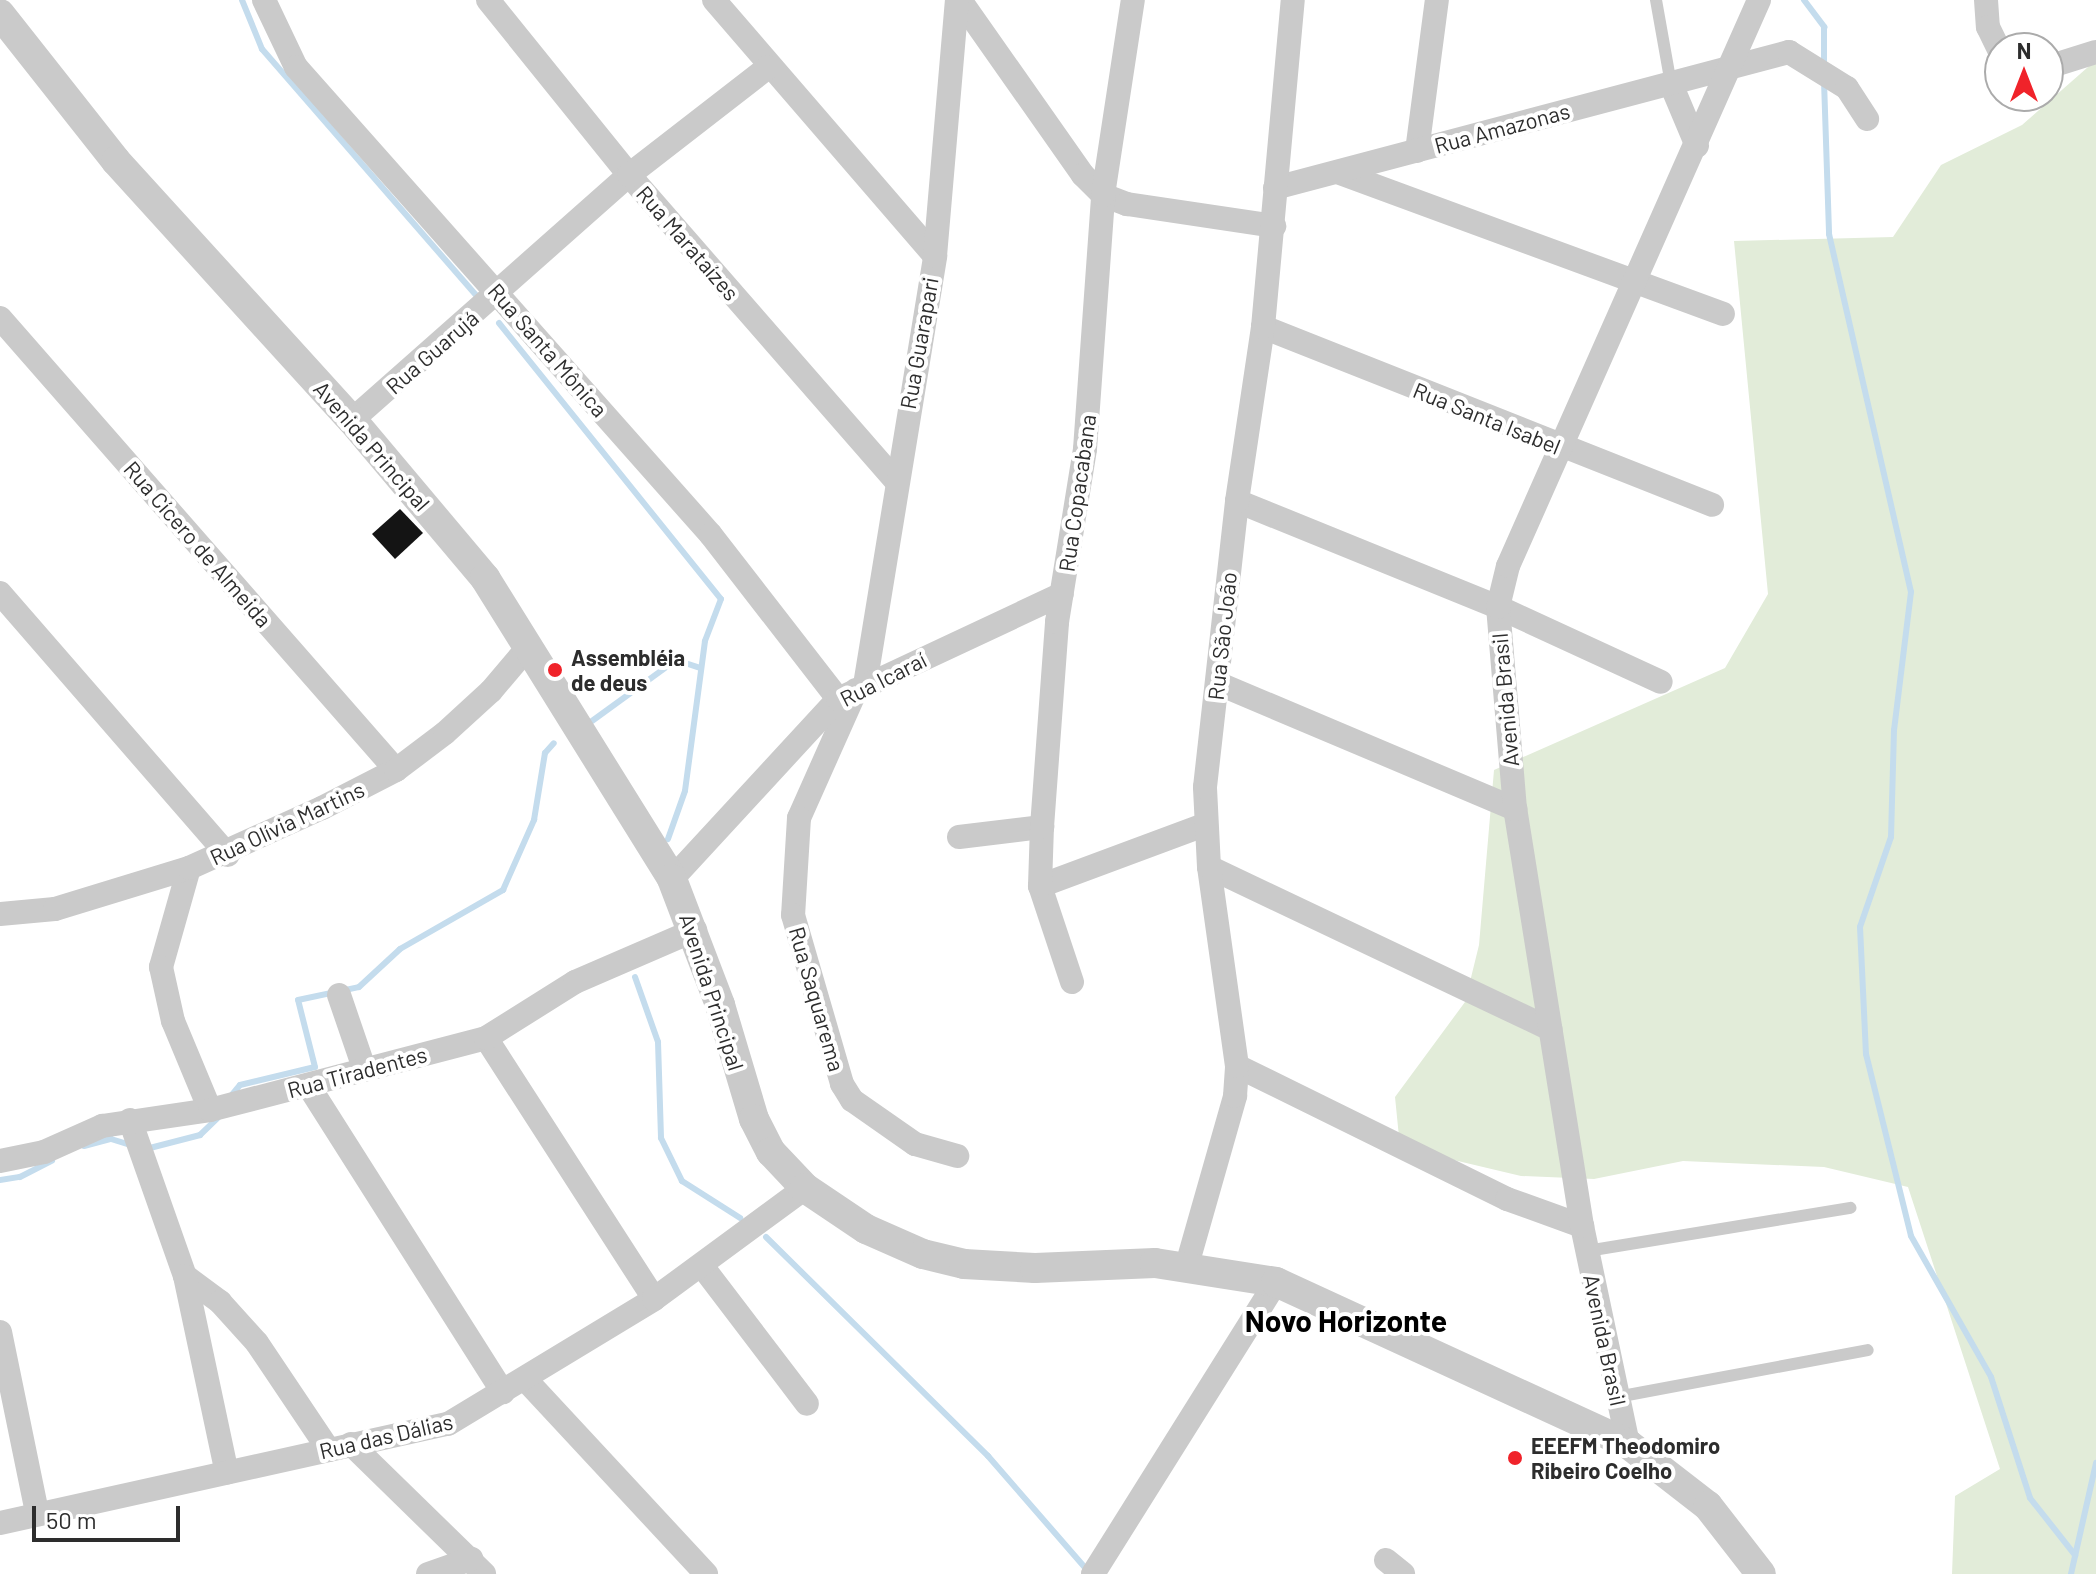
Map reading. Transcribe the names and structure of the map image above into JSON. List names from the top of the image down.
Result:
{
  "streets": {
    "street": [
      "Rua Amazonas",
      "Rua Marataízes",
      "Rua Guarapari",
      "Rua Santa Mônica",
      "Rua Guarujá",
      "Rua Santa Isabel",
      "Avenida Principal",
      "Rua Copacabana",
      "Rua Cícero de Almeida",
      "Rua São João",
      "Rua Icaraí",
      "Avenida Brasil",
      "Rua Olívia Martins",
      "Rua Saquarema",
      "Rua Tiradentes",
      "Rua das Dálias"
    ]
  },
  "crossings": [
    ["Rua Amazonas", "Rua São João"],
    ["Rua Amazonas", "Avenida Brasil"],
    ["Rua Marataízes", "Rua Guarapari"],
    ["Rua Marataízes", "Rua Guarujá"],
    ["Rua Guarapari", "Rua Santa Mônica"],
    ["Rua Guarapari", "Rua Icaraí"],
    ["Rua Guarapari", "Rua Saquarema"],
    ["Rua Santa Mônica", "Rua Guarujá"],
    ["Rua Santa Mônica", "Rua Icaraí"],
    ["Rua Santa Mônica", "Rua Saquarema"],
    ["Rua Guarujá", "Avenida Principal"],
    ["Rua Santa Isabel", "Rua São João"],
    ["Rua Santa Isabel", "Avenida Brasil"],
    ["Avenida Principal", "Rua São João"],
    ["Avenida Principal", "Rua Icaraí"],
    ["Avenida Principal", "Avenida Brasil"],
    ["Avenida Principal", "Rua Olívia Martins"],
    ["Avenida Principal", "Rua Tiradentes"],
    ["Avenida Principal", "Rua das Dálias"],
    ["Rua Copacabana", "Rua Icaraí"],
    ["Rua Cícero de Almeida", "Rua Olívia Martins"],
    ["Rua Icaraí", "Rua Saquarema"]
  ],
  "districts": ["Novo Horizonte"],
  "places": ["Assembléia de deus", "EEEFM Theodomiro Ribeiro Coelho"],
  "scale_bar": "50 m",
  "north": "top"
}
